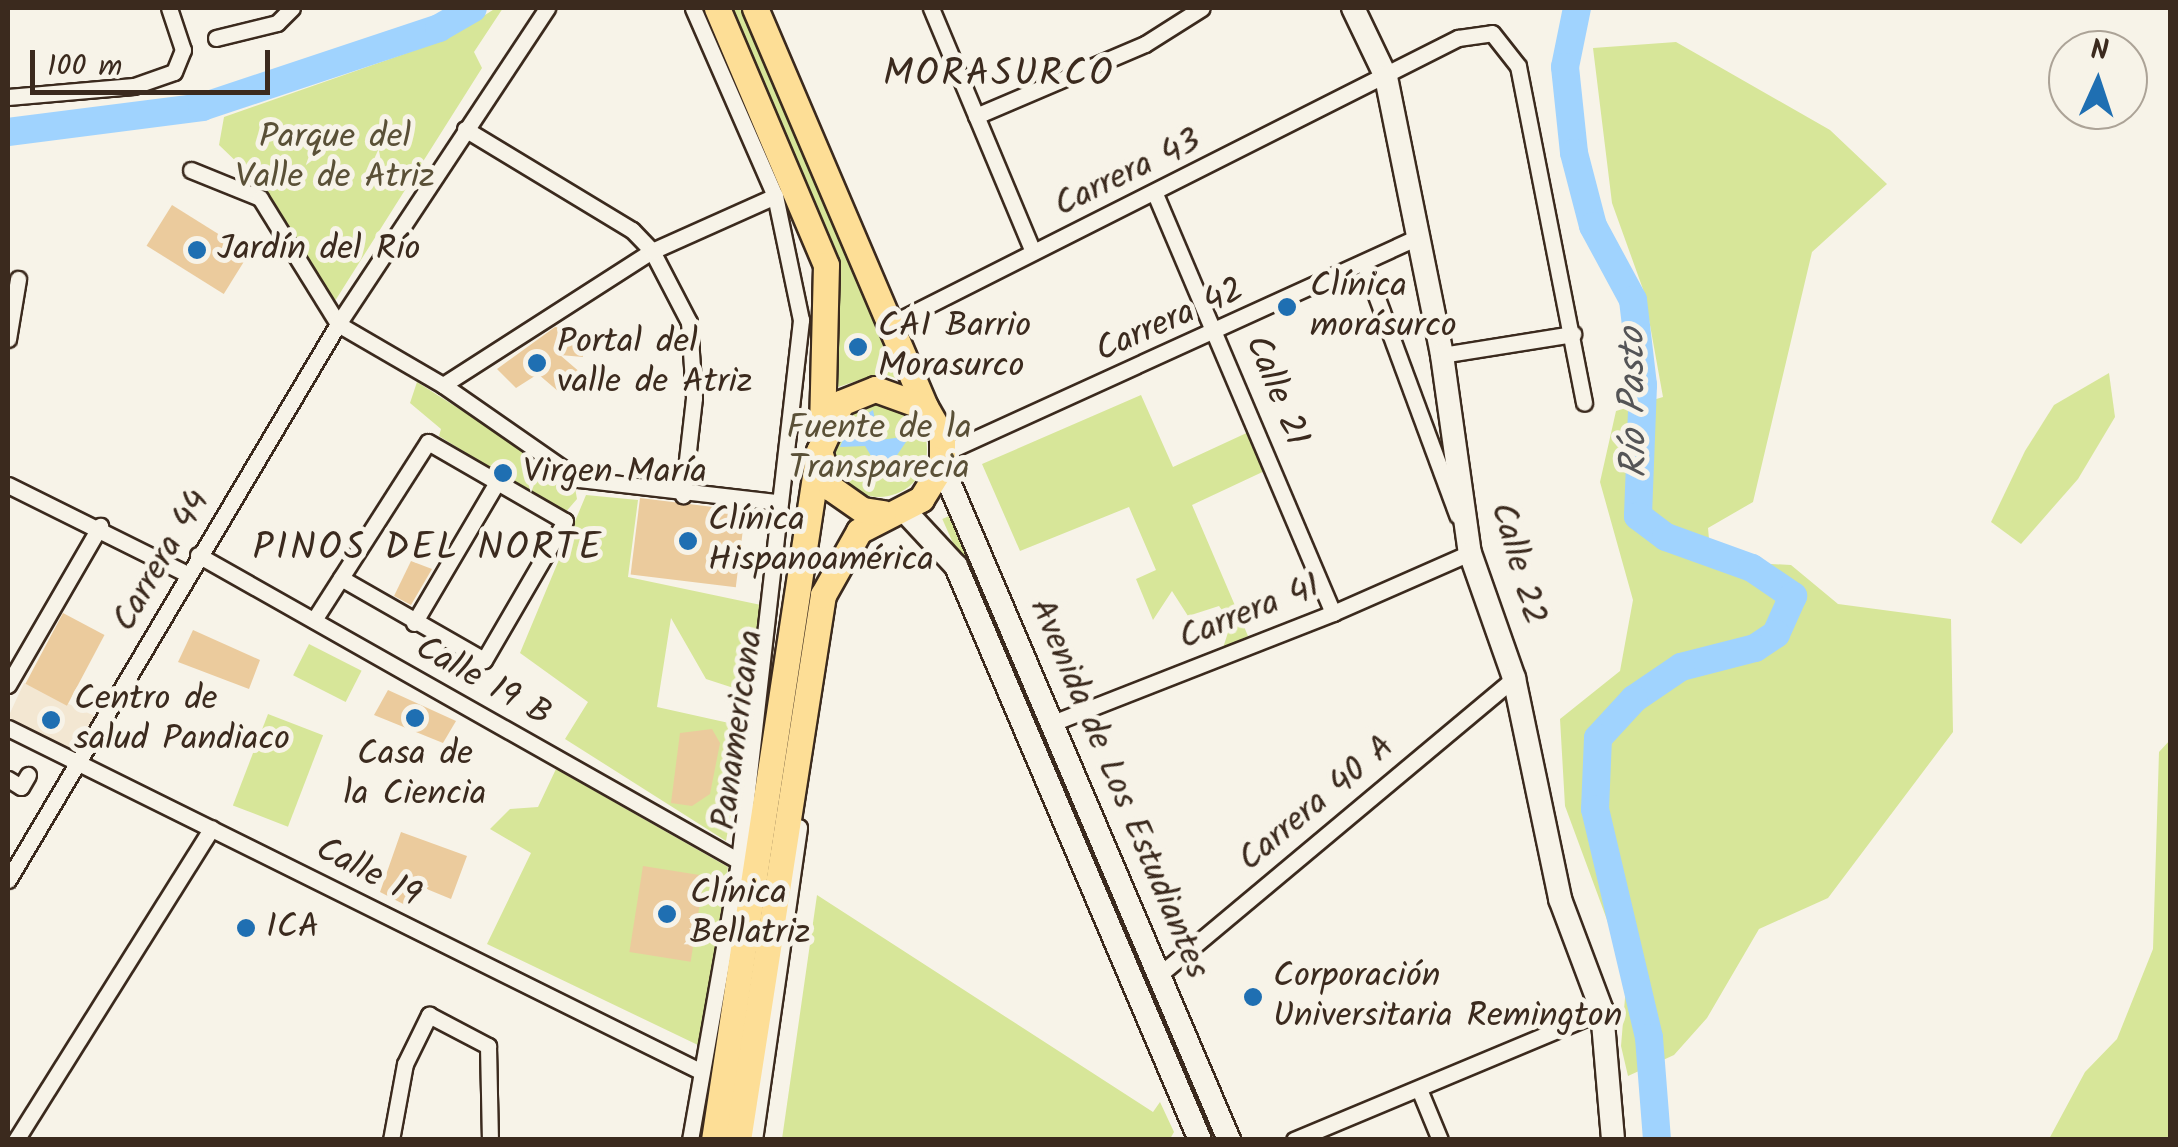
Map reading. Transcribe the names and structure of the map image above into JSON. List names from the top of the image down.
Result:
{
  "streets": {
    "main road": ["Calle 22", "Panamericana", "Avenida de Los Estudiantes"],
    "street": [
      "Carrera 43",
      "Carrera 42",
      "Calle 21",
      "Carrera 44",
      "Carrera 41",
      "Calle 19 B",
      "Carrera 40 A",
      "Calle 19"
    ]
  },
  "crossings": [
    ["Carrera 43", "Calle 21"],
    ["Carrera 43", "Calle 22"],
    ["Carrera 42", "Calle 21"],
    ["Carrera 42", "Calle 22"],
    ["Carrera 42", "Panamericana"],
    ["Carrera 42", "Avenida de Los Estudiantes"],
    ["Calle 21", "Carrera 41"],
    ["Carrera 44", "Calle 19 B"],
    ["Carrera 44", "Calle 19"],
    ["Calle 22", "Carrera 41"],
    ["Calle 22", "Carrera 40 A"],
    ["Carrera 41", "Avenida de Los Estudiantes"],
    ["Panamericana", "Avenida de Los Estudiantes"],
    ["Avenida de Los Estudiantes", "Carrera 40 A"]
  ],
  "districts": ["MORASURCO", "PINOS DEL NORTE"],
  "water": ["Río Pasto"],
  "parks": ["Parque del Valle de Atriz", "Fuente de la Transparecia"],
  "places": [
    "Jardín del Río",
    "Clínica morásurco",
    "CAI Barrio Morasurco",
    "Portal del valle de Atriz",
    "Virgen María",
    "Clínica Hispanoamérica",
    "Casa de la Ciencia",
    "Centro de salud Pandiaco",
    "Clínica Bellatriz",
    "ICA",
    "Corporación Universitaria Remington"
  ],
  "scale_bar": "100 m",
  "north": "top"
}
